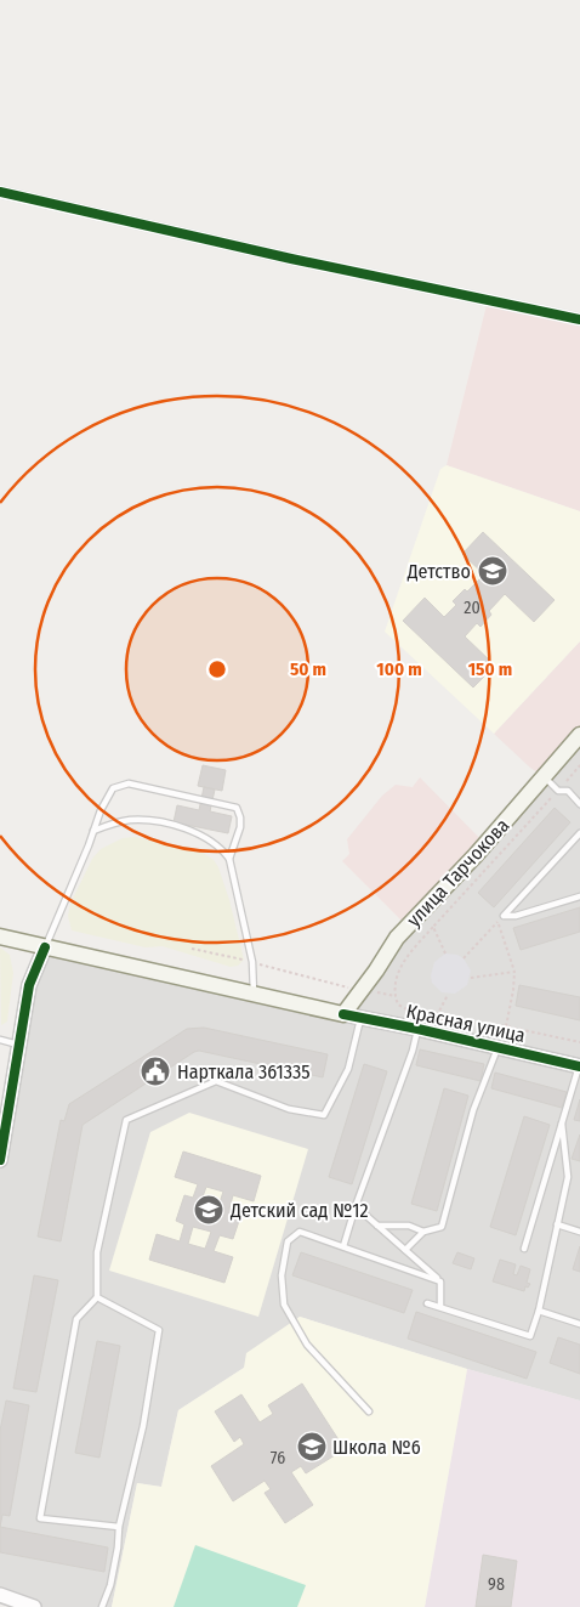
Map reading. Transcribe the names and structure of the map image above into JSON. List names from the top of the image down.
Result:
{
  "streets": {
    "main road": ["улица Тарчокова", "Красная улица"]
  },
  "crossings": [
    ["улица Тарчокова", "Красная улица"]
  ],
  "places": {
    "school or university": ["Детство", "Детский сад №12", "Школа №6"],
    "public building": ["Нарткала 361335"]
  },
  "house_numbers": ["20", "76", "98"],
  "rings": ["50 m", "100 m", "150 m"]
}
